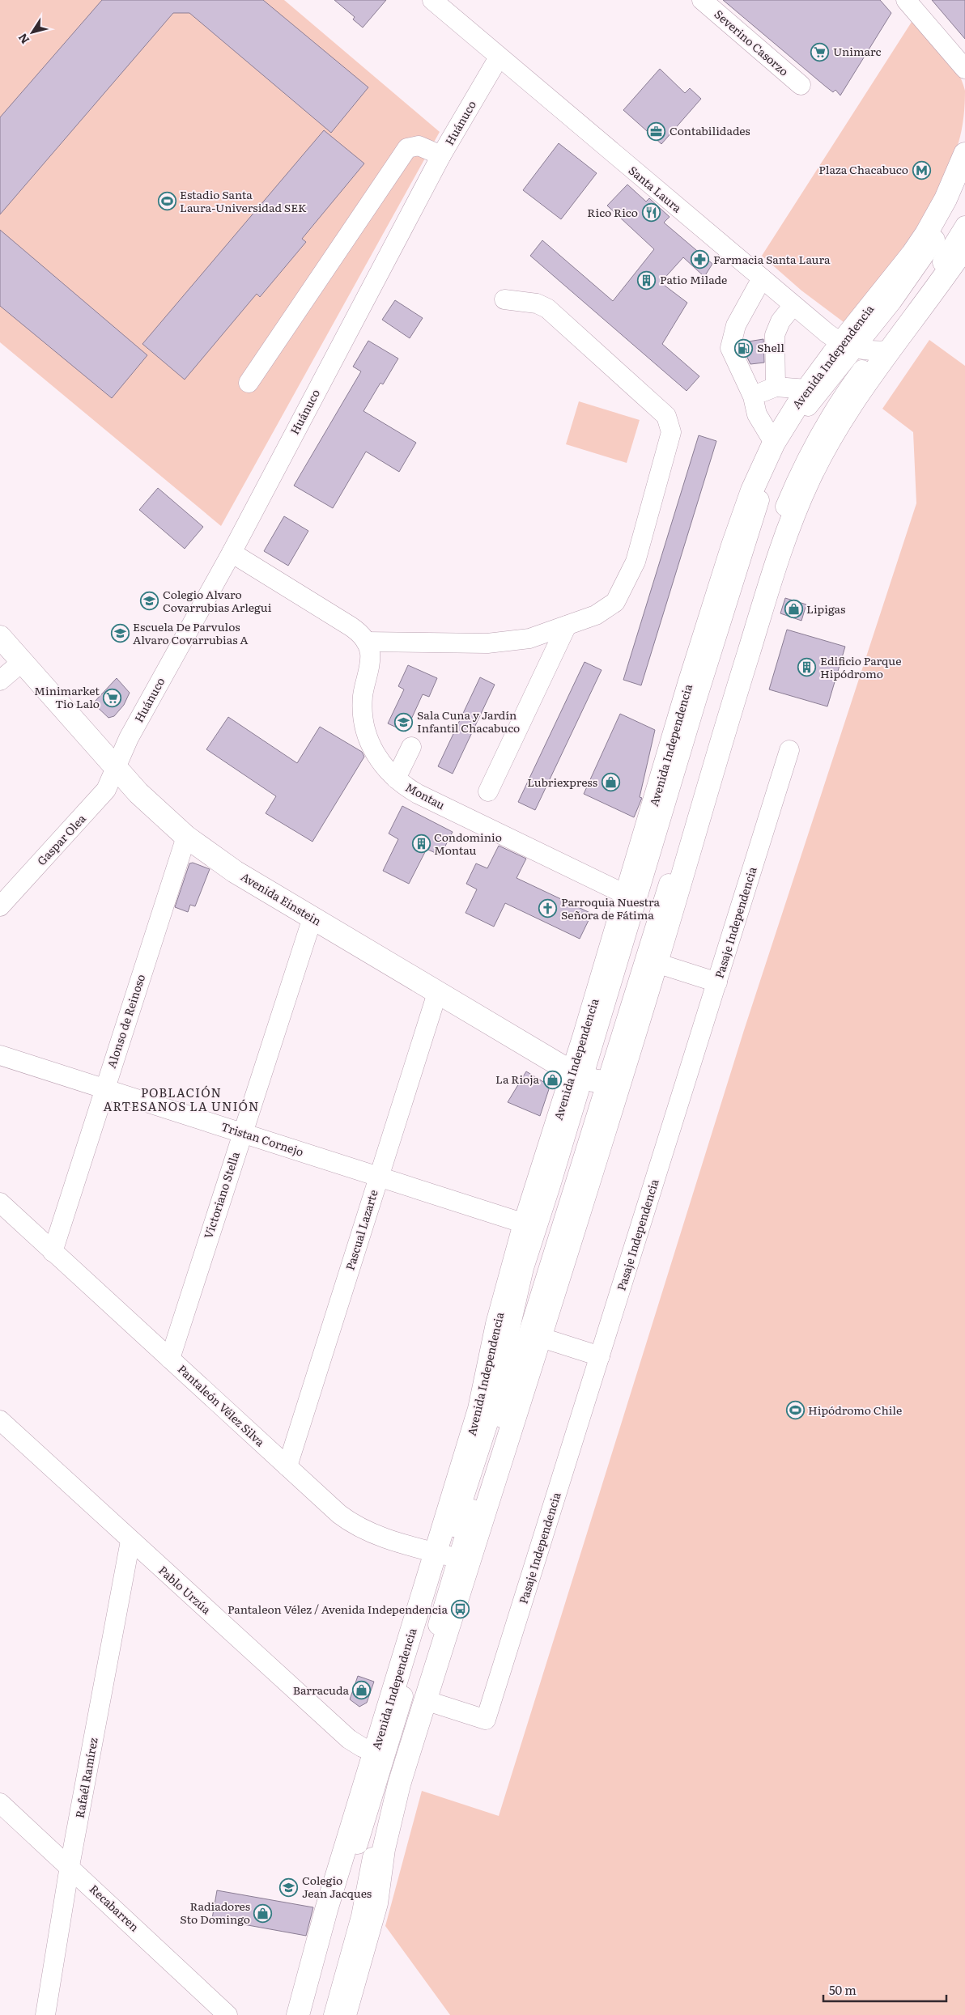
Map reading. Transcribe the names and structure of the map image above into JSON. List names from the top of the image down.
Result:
{
  "streets": {
    "main road": ["Avenida Independencia", "Avenida Einstein"],
    "street": [
      "Severino Casorzo",
      "Huánuco",
      "Santa Laura",
      "Montau",
      "Gaspar Olea",
      "Pasaje Independencia",
      "Alonso de Reinoso",
      "Tristan Cornejo",
      "Victoriano Stella",
      "Pascual Lazarte",
      "Pantaleón Vélez Silva",
      "Pablo Urzúa",
      "Rafaél Ramírez",
      "Recabarren"
    ]
  },
  "crossings": [
    ["Huánuco", "Santa Laura"],
    ["Huánuco", "Gaspar Olea"],
    ["Huánuco", "Avenida Einstein"],
    ["Santa Laura", "Avenida Independencia"],
    ["Avenida Independencia", "Montau"],
    ["Avenida Independencia", "Avenida Einstein"],
    ["Avenida Independencia", "Pasaje Independencia"],
    ["Avenida Independencia", "Tristan Cornejo"],
    ["Avenida Independencia", "Pantaleón Vélez Silva"],
    ["Avenida Independencia", "Pablo Urzúa"],
    ["Gaspar Olea", "Avenida Einstein"],
    ["Avenida Einstein", "Alonso de Reinoso"],
    ["Avenida Einstein", "Victoriano Stella"],
    ["Avenida Einstein", "Pascual Lazarte"],
    ["Alonso de Reinoso", "Tristan Cornejo"],
    ["Alonso de Reinoso", "Pantaleón Vélez Silva"],
    ["Tristan Cornejo", "Victoriano Stella"],
    ["Tristan Cornejo", "Pascual Lazarte"],
    ["Victoriano Stella", "Pantaleón Vélez Silva"],
    ["Pascual Lazarte", "Pantaleón Vélez Silva"],
    ["Pablo Urzúa", "Rafaél Ramírez"],
    ["Rafaél Ramírez", "Recabarren"]
  ],
  "districts": ["POBLACIÓN ARTESANOS LA UNIÓN"],
  "places": {
    "supermarket": ["Unimarc", "Minimarket Tio Lalo"],
    "office": ["Contabilidades"],
    "metro station": ["Plaza Chacabuco"],
    "sports": ["Estadio Santa Laura-Universidad SEK", "Hipódromo Chile"],
    "restaurant": ["Rico Rico"],
    "pharmacy": ["Farmacia Santa Laura"],
    "building": ["Patio Milade", "Edificio Parque Hipódromo", "Condominio Montau"],
    "fuel station": ["Shell"],
    "school or university": [
      "Colegio Alvaro Covarrubias Arlegui",
      "Escuela De Parvulos Alvaro Covarrubias A",
      "Sala Cuna y Jardín Infantil Chacabuco",
      "Colegio Jean Jacques"
    ],
    "shop": [
      "Lipigas",
      "Lubriexpress",
      "La Rioja",
      "Barracuda",
      "Radiadores Sto Domingo"
    ],
    "church": ["Parroquia Nuestra Señora de Fátima"],
    "bus stop": ["Pantaleon Vélez / Avenida Independencia"]
  },
  "scale_bar": "50 m",
  "north": "bottom left"
}
